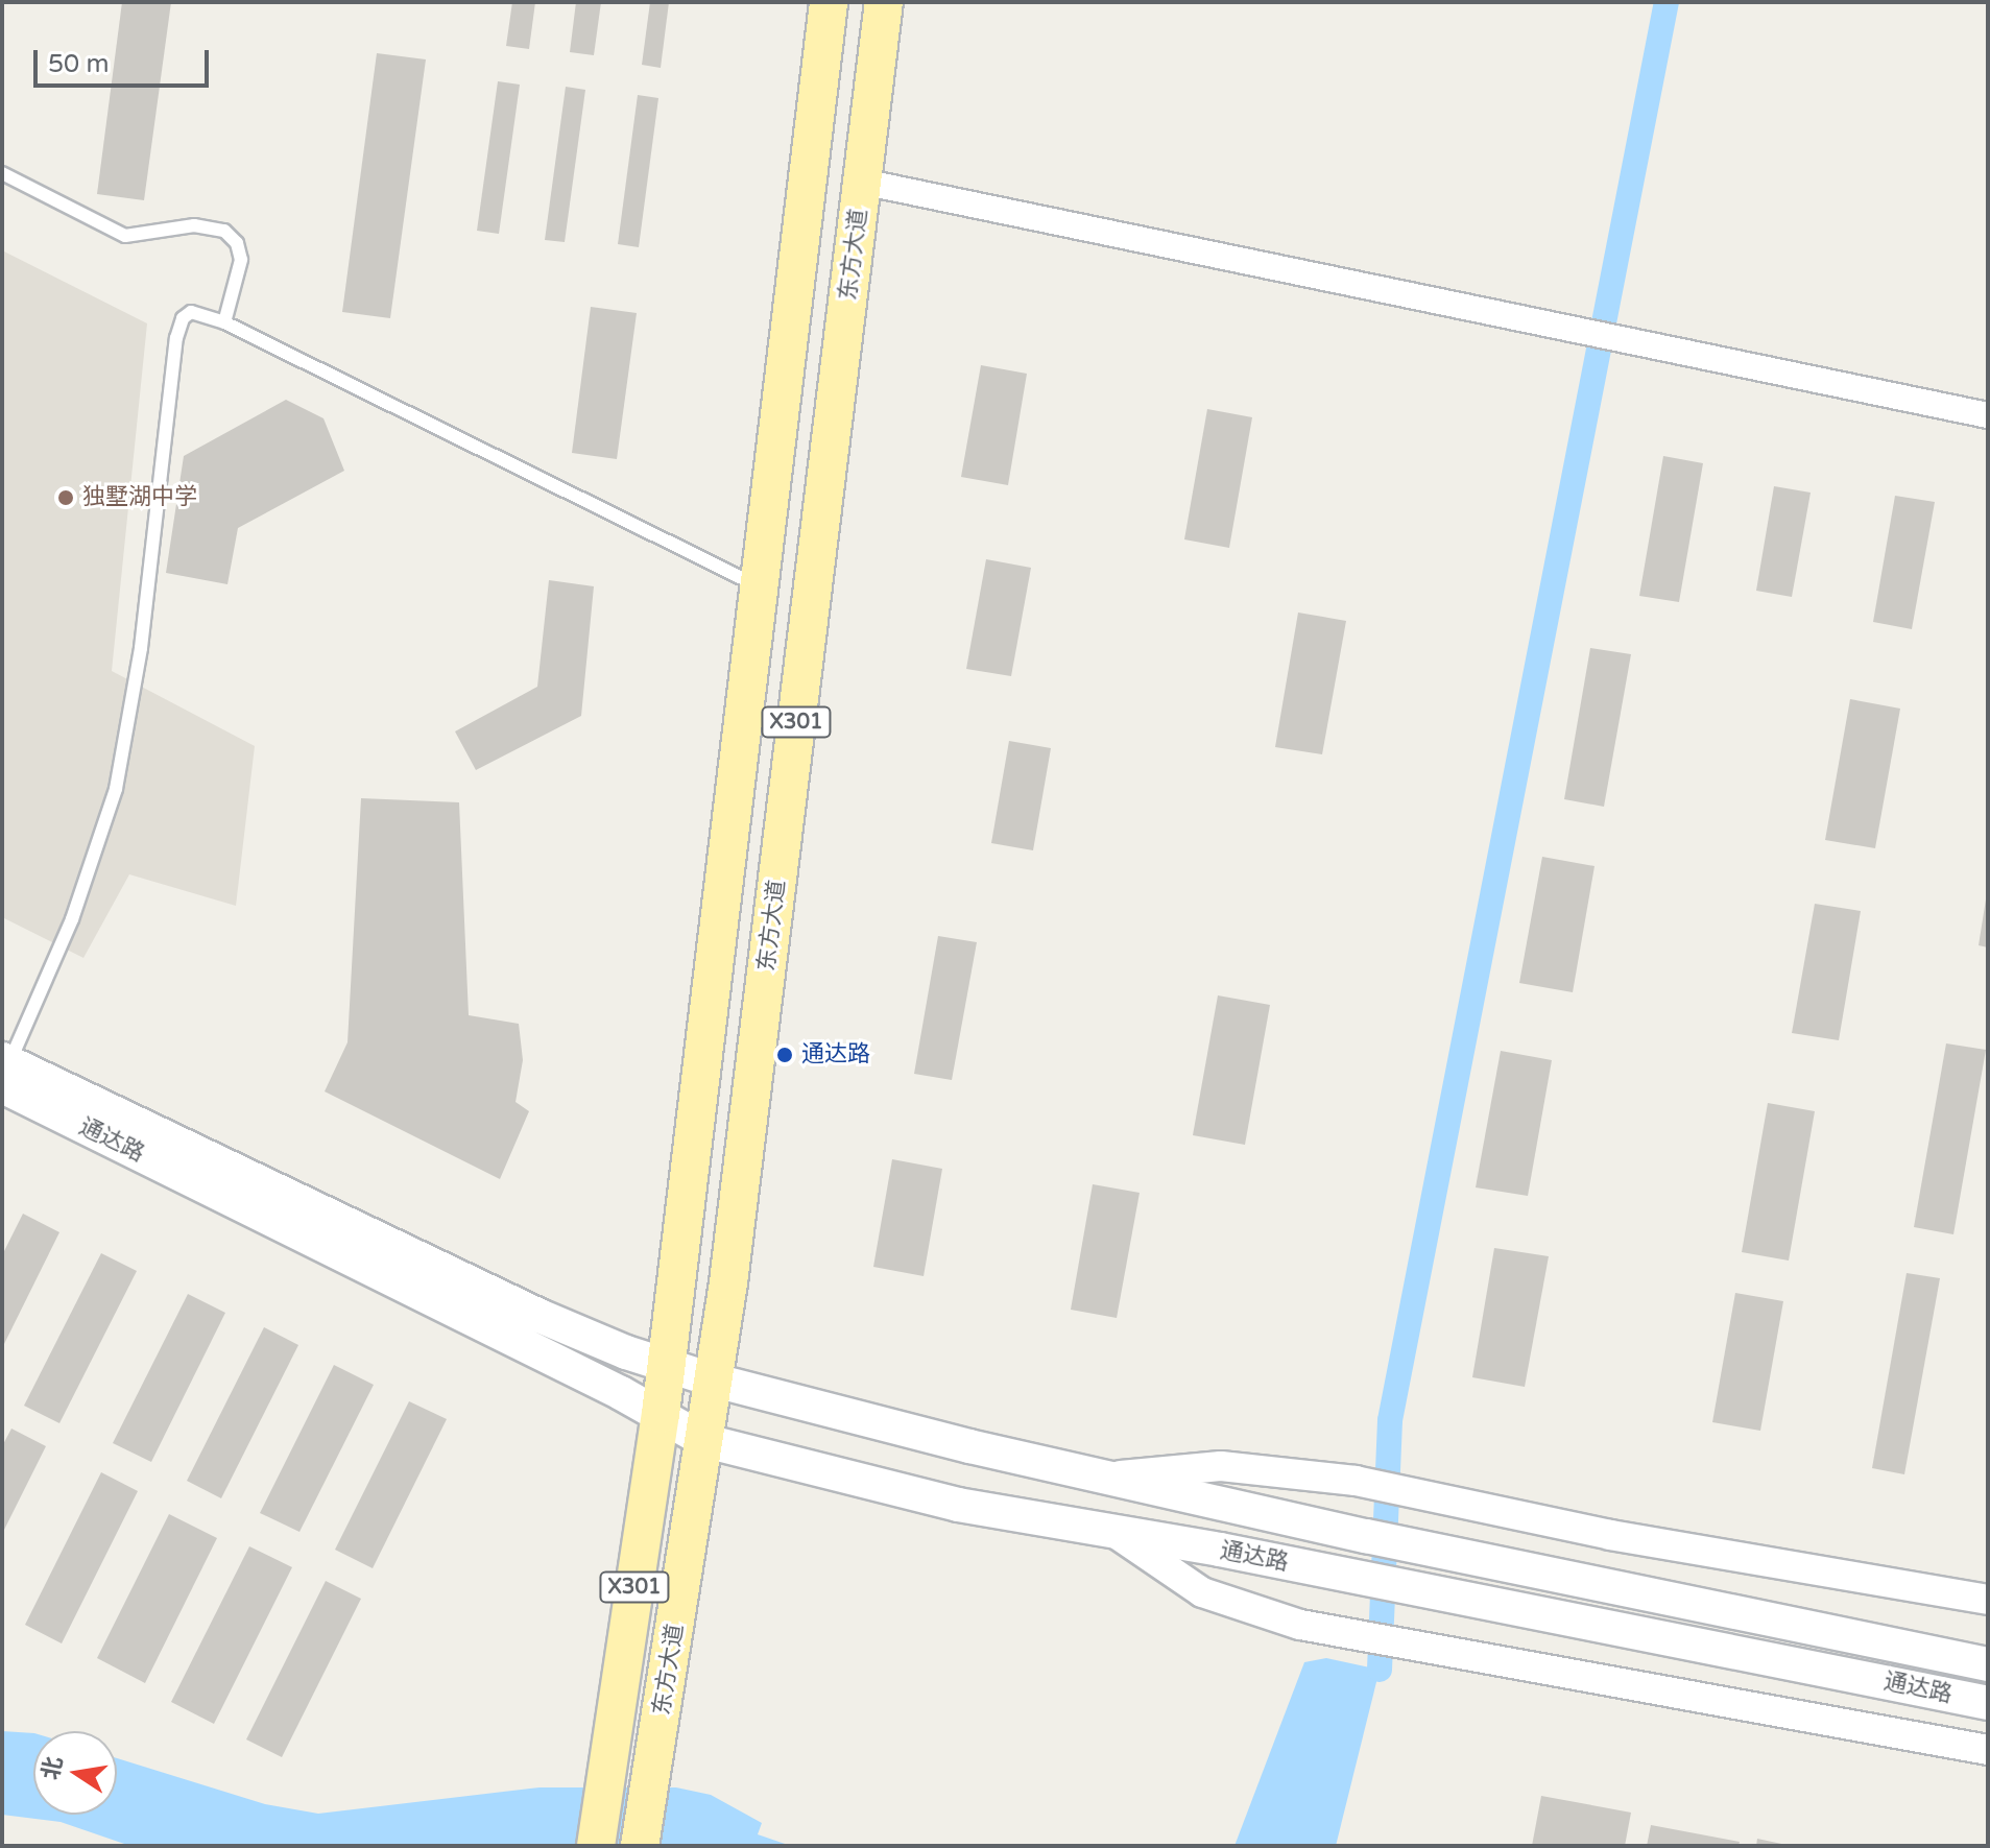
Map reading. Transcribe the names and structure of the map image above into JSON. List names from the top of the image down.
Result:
{
  "streets": {
    "main road": ["东方大道", "X301", "通达路"]
  },
  "crossings": [
    ["东方大道", "通达路"]
  ],
  "places": ["独墅湖中学", "通达路"],
  "scale_bar": "50 m",
  "north": "left"
}
